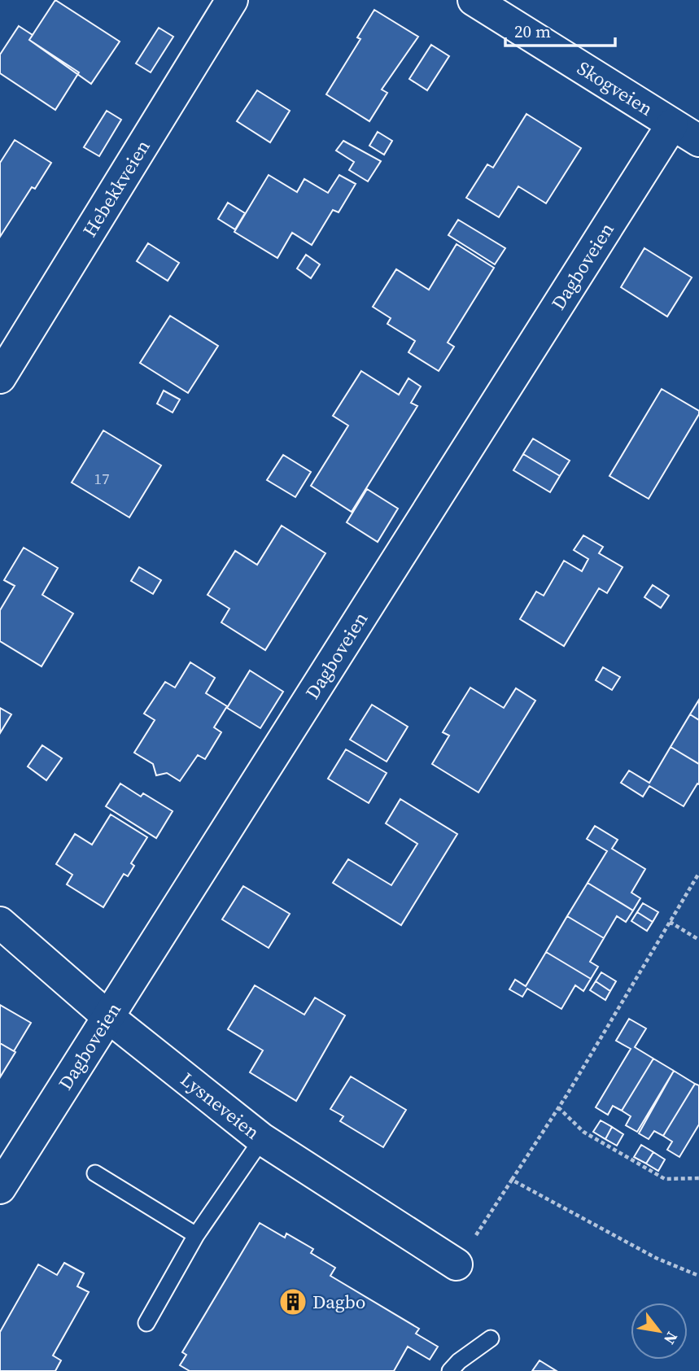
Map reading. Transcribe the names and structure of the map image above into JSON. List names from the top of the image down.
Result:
{
  "streets": {
    "street": [
      "Skogveien",
      "Hebekkveien",
      "Dagboveien",
      "Lysneveien"
    ]
  },
  "crossings": [
    ["Skogveien", "Dagboveien"],
    ["Dagboveien", "Lysneveien"]
  ],
  "places": {
    "building": ["Dagbo"]
  },
  "house_numbers": ["17"],
  "scale_bar": "20 m",
  "north": "bottom right"
}
